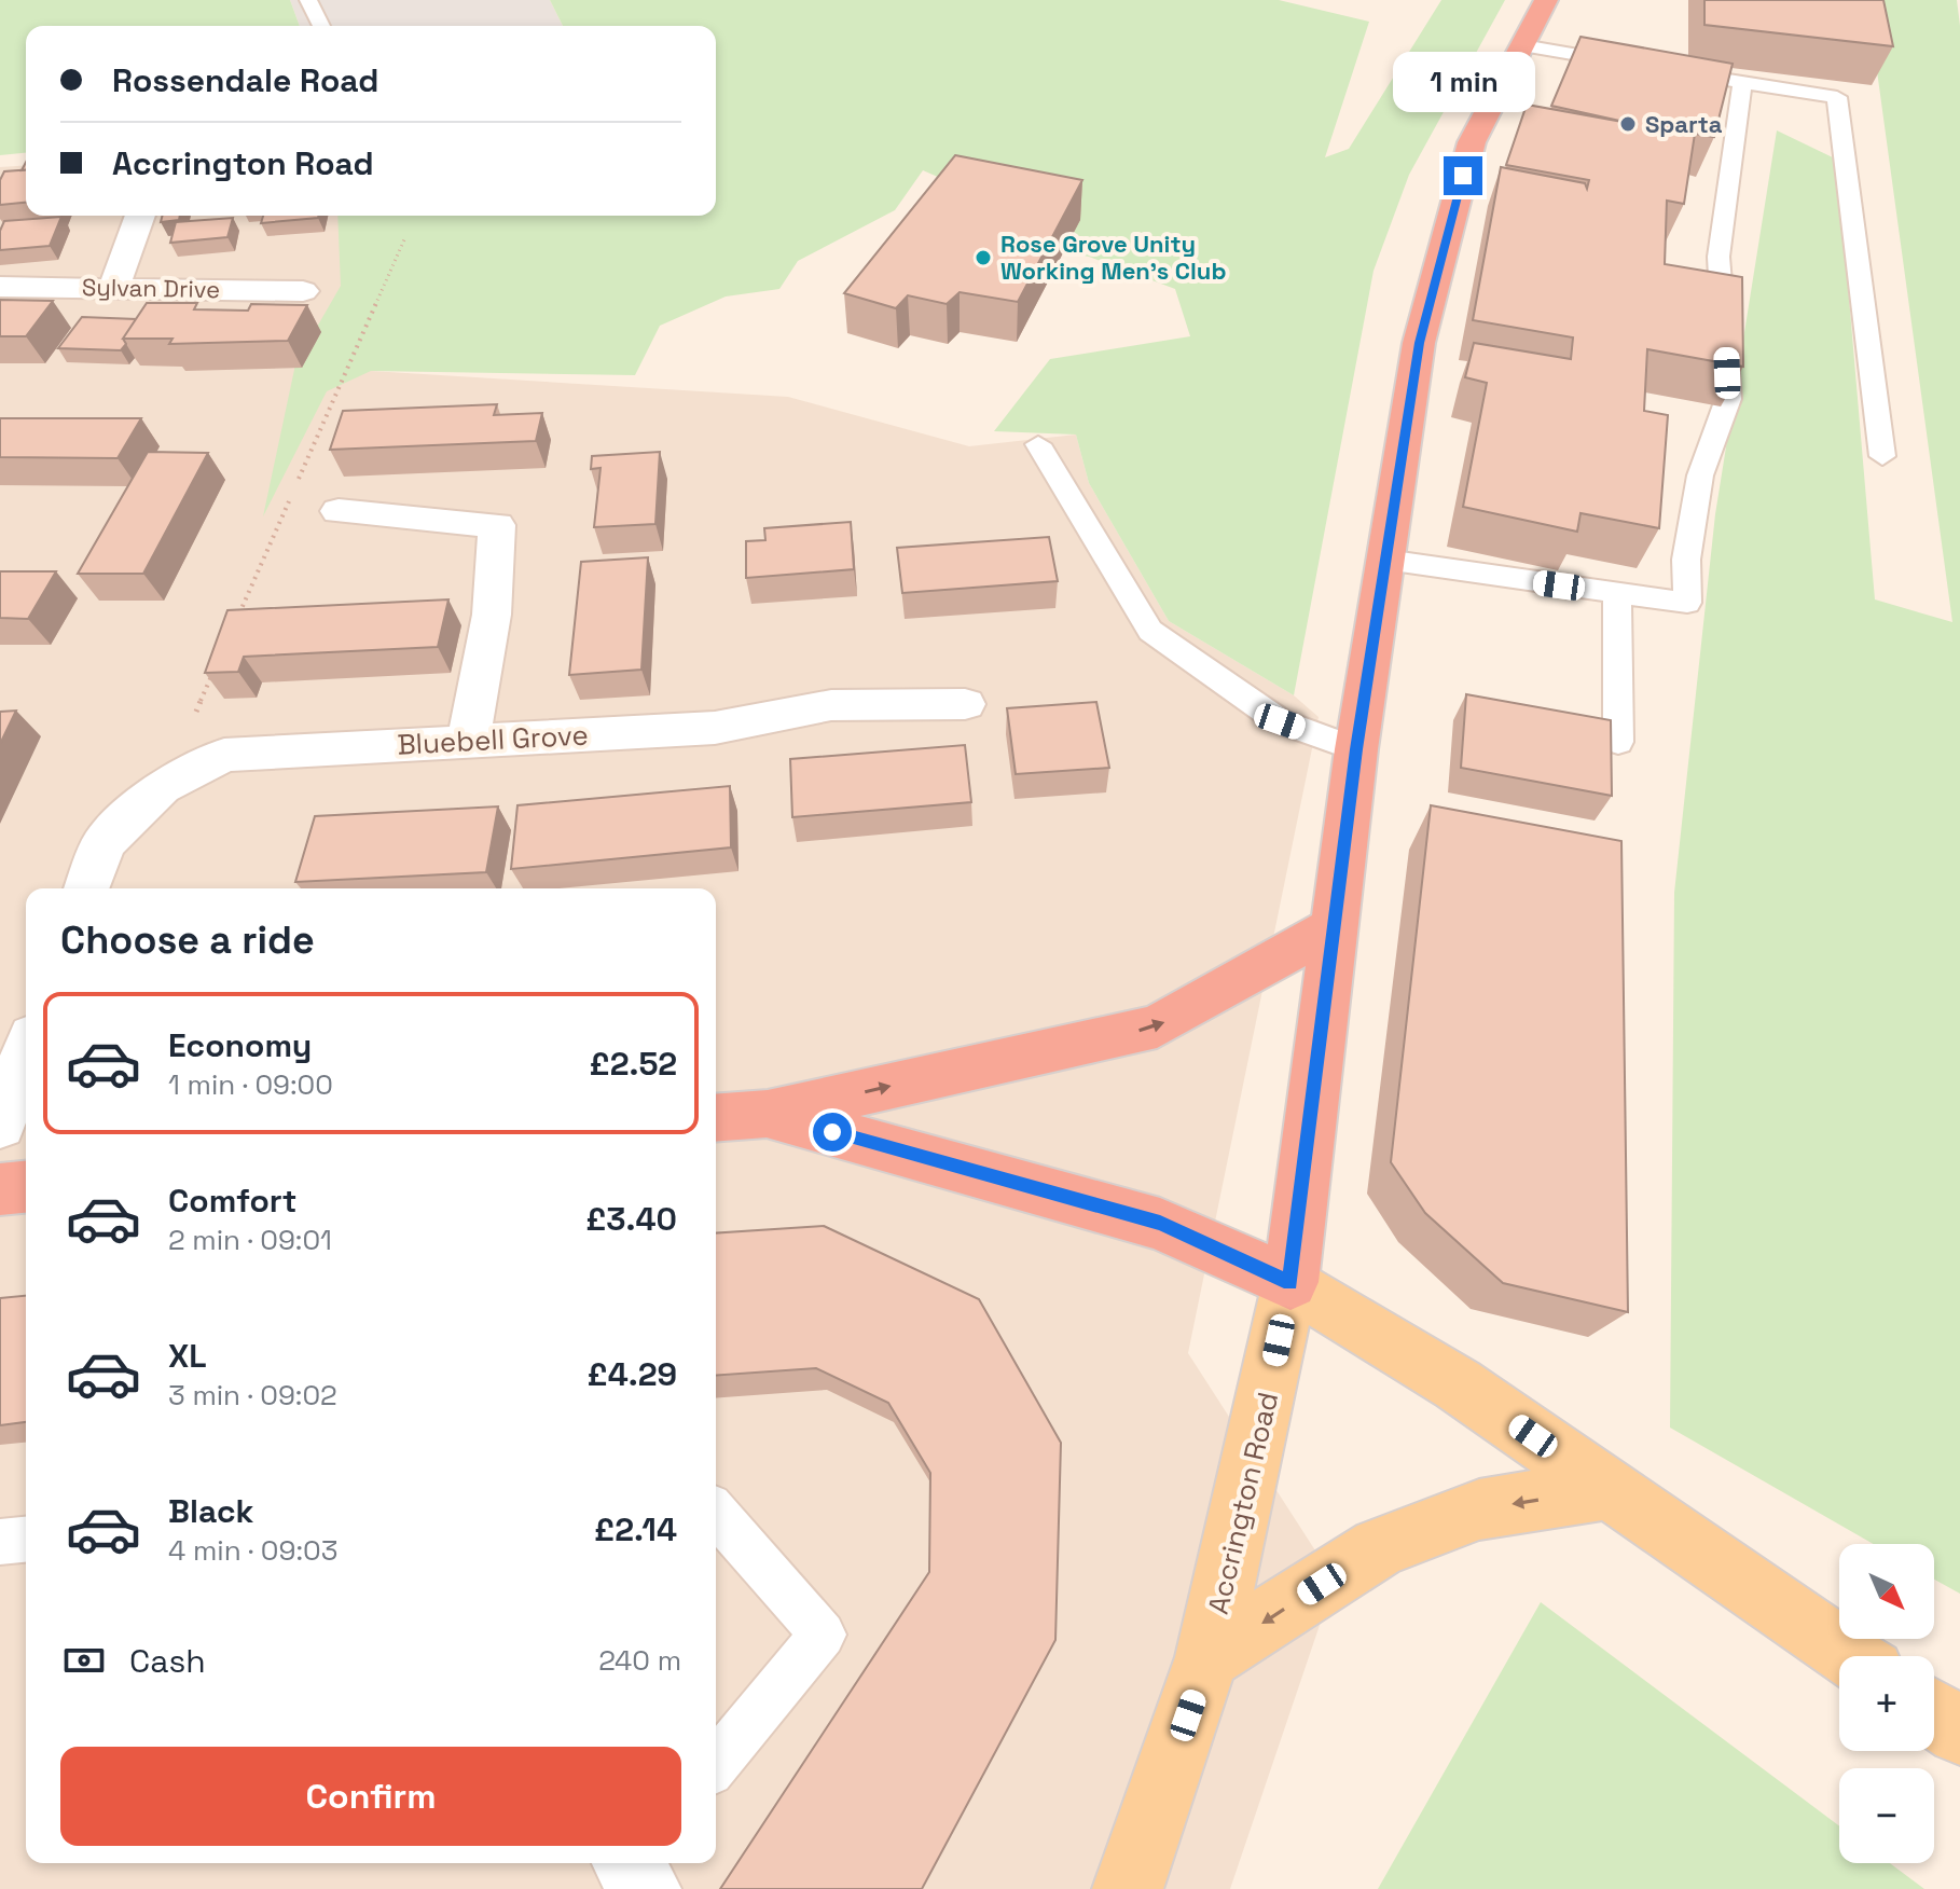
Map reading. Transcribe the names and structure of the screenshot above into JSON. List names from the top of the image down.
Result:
{
  "streets": {
    "highway": ["Accrington Road"],
    "street": ["Sylvan Drive", "Bluebell Grove"]
  },
  "places": ["Sparta", "Rose Grove Unity Working Men's Club"],
  "north": "bottom right",
  "page": {
    "banner": ["Rossendale Road", "Accrington Road"],
    "bubble": "1 min",
    "heading": "Choose a ride",
    "list": [
      {
        "name": "Economy",
        "note": "1 min · 09:00",
        "value": "£2.52"
      },
      {
        "name": "Comfort",
        "note": "2 min · 09:01",
        "value": "£3.40"
      },
      {
        "name": "XL",
        "note": "3 min · 09:02",
        "value": "£4.29"
      },
      {
        "name": "Black",
        "note": "4 min · 09:03",
        "value": "£2.14"
      }
    ],
    "map_buttons": ["+", "−"],
    "pay": ["Cash", "240 m"],
    "buttons": "Confirm"
  }
}
